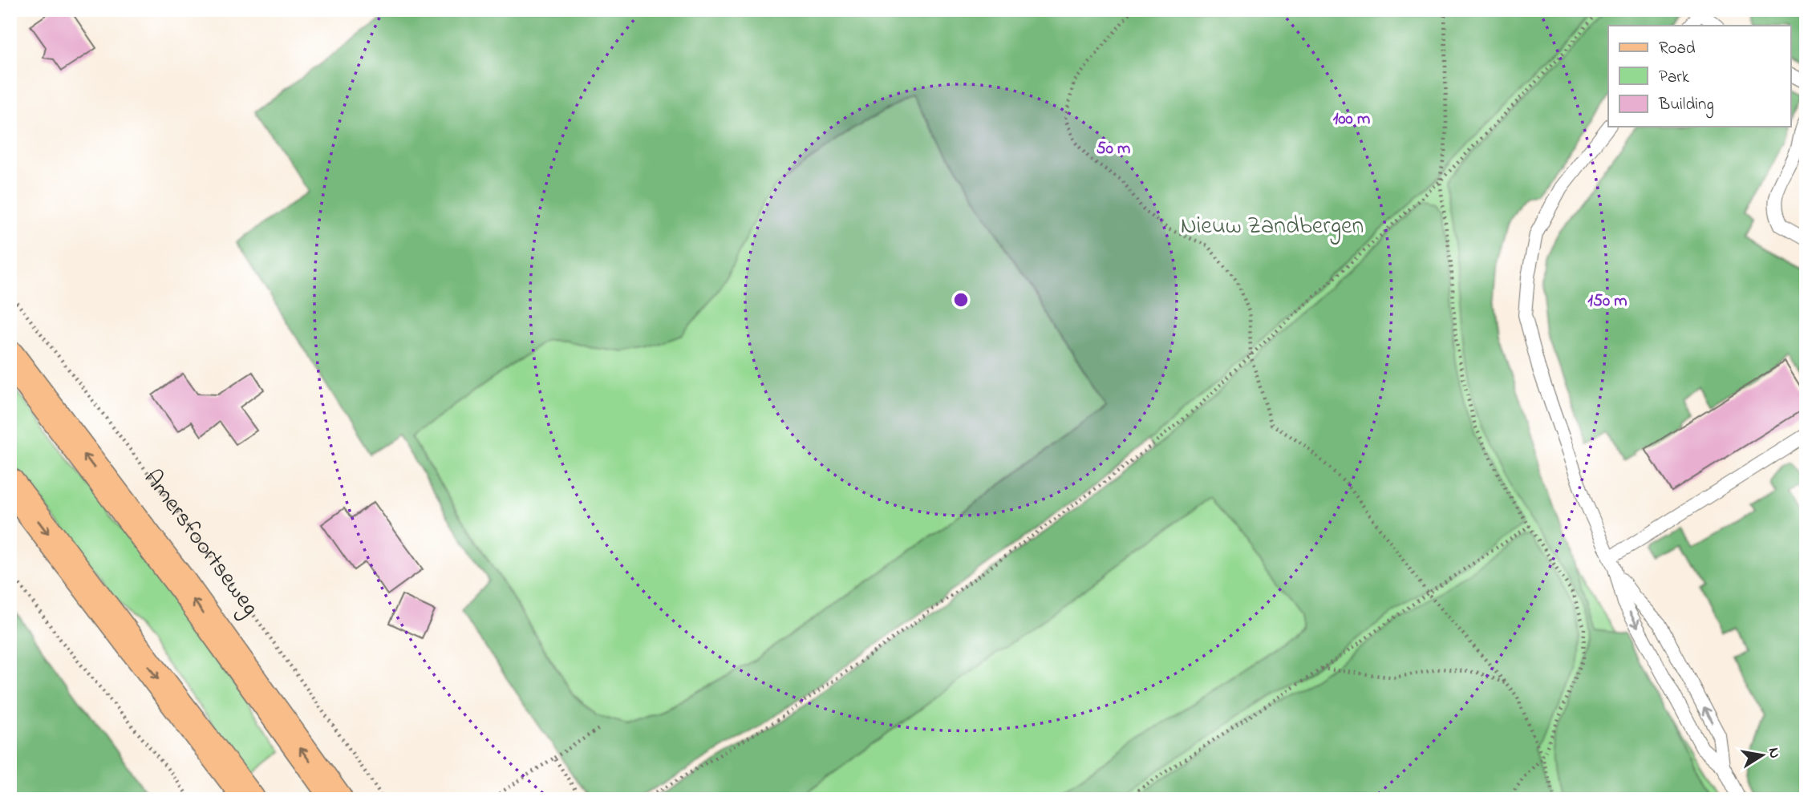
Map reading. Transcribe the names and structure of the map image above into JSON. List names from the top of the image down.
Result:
{
  "streets": {
    "main road": ["Amersfoortseweg"]
  },
  "parks": ["Nieuw Zandbergen"],
  "legend": ["Road", "Park", "Building"],
  "north": "right",
  "rings": ["100 m", "50 m", "150 m"]
}
